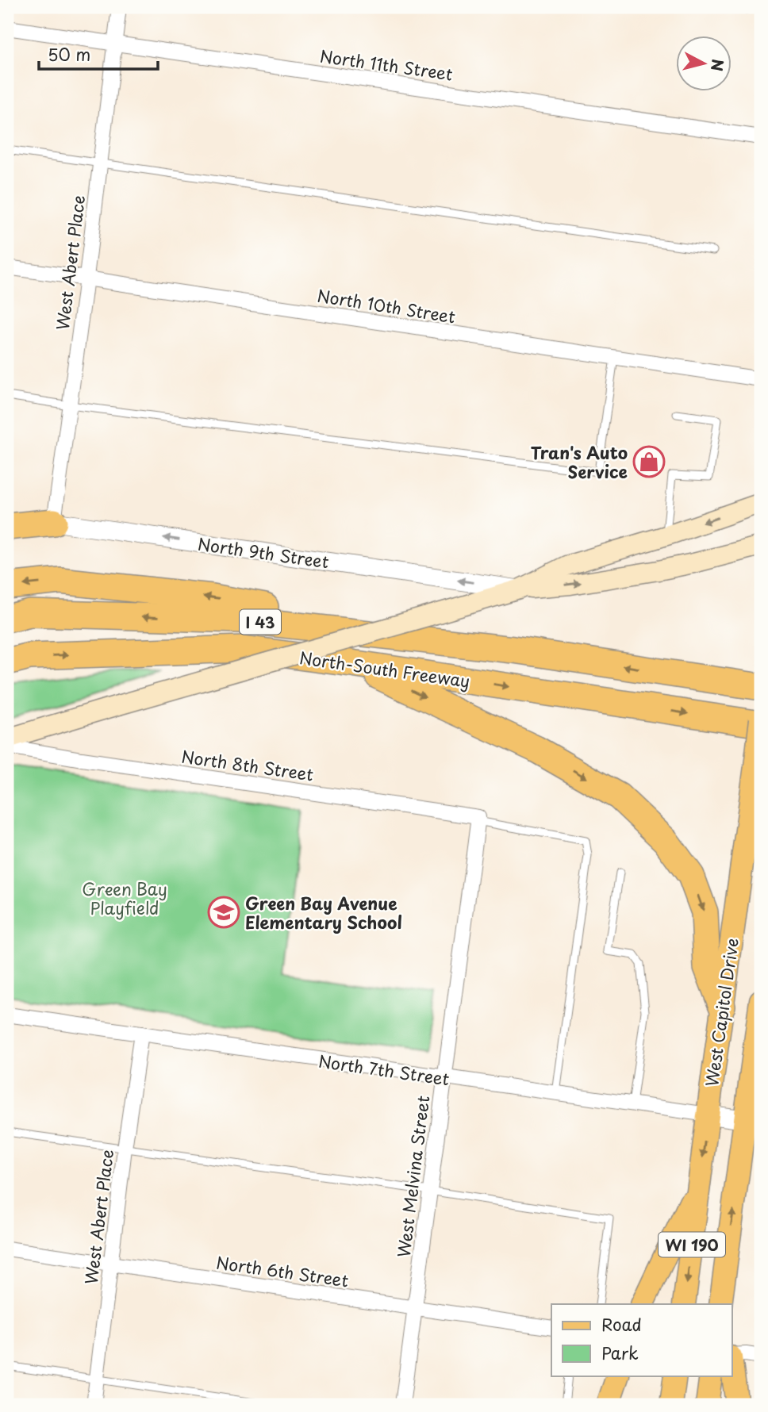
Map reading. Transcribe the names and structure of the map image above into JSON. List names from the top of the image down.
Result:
{
  "streets": {
    "highway": ["I 43", "North-South Freeway"],
    "main road": ["West Capitol Drive", "WI 190"],
    "street": [
      "North 11th Street",
      "West Abert Place",
      "North 10th Street",
      "North 9th Street",
      "North 8th Street",
      "North 7th Street",
      "West Melvina Street",
      "North 6th Street"
    ]
  },
  "crossings": [
    ["North 11th Street", "West Abert Place"],
    ["West Abert Place", "North 10th Street"],
    ["West Abert Place", "North 9th Street"],
    ["West Abert Place", "North 7th Street"],
    ["West Abert Place", "North 6th Street"],
    ["North-South Freeway", "West Capitol Drive"],
    ["North 8th Street", "West Melvina Street"],
    ["West Capitol Drive", "North 7th Street"],
    ["North 7th Street", "West Melvina Street"],
    ["North 7th Street", "WI 190"],
    ["West Melvina Street", "North 6th Street"]
  ],
  "one_way": ["North 9th Street"],
  "parks": ["Green Bay Playfield"],
  "places": {
    "shop": ["Tran's Auto Service"],
    "school or university": ["Green Bay Avenue Elementary School"]
  },
  "legend": ["Road", "Park"],
  "scale_bar": "50 m",
  "north": "right"
}
